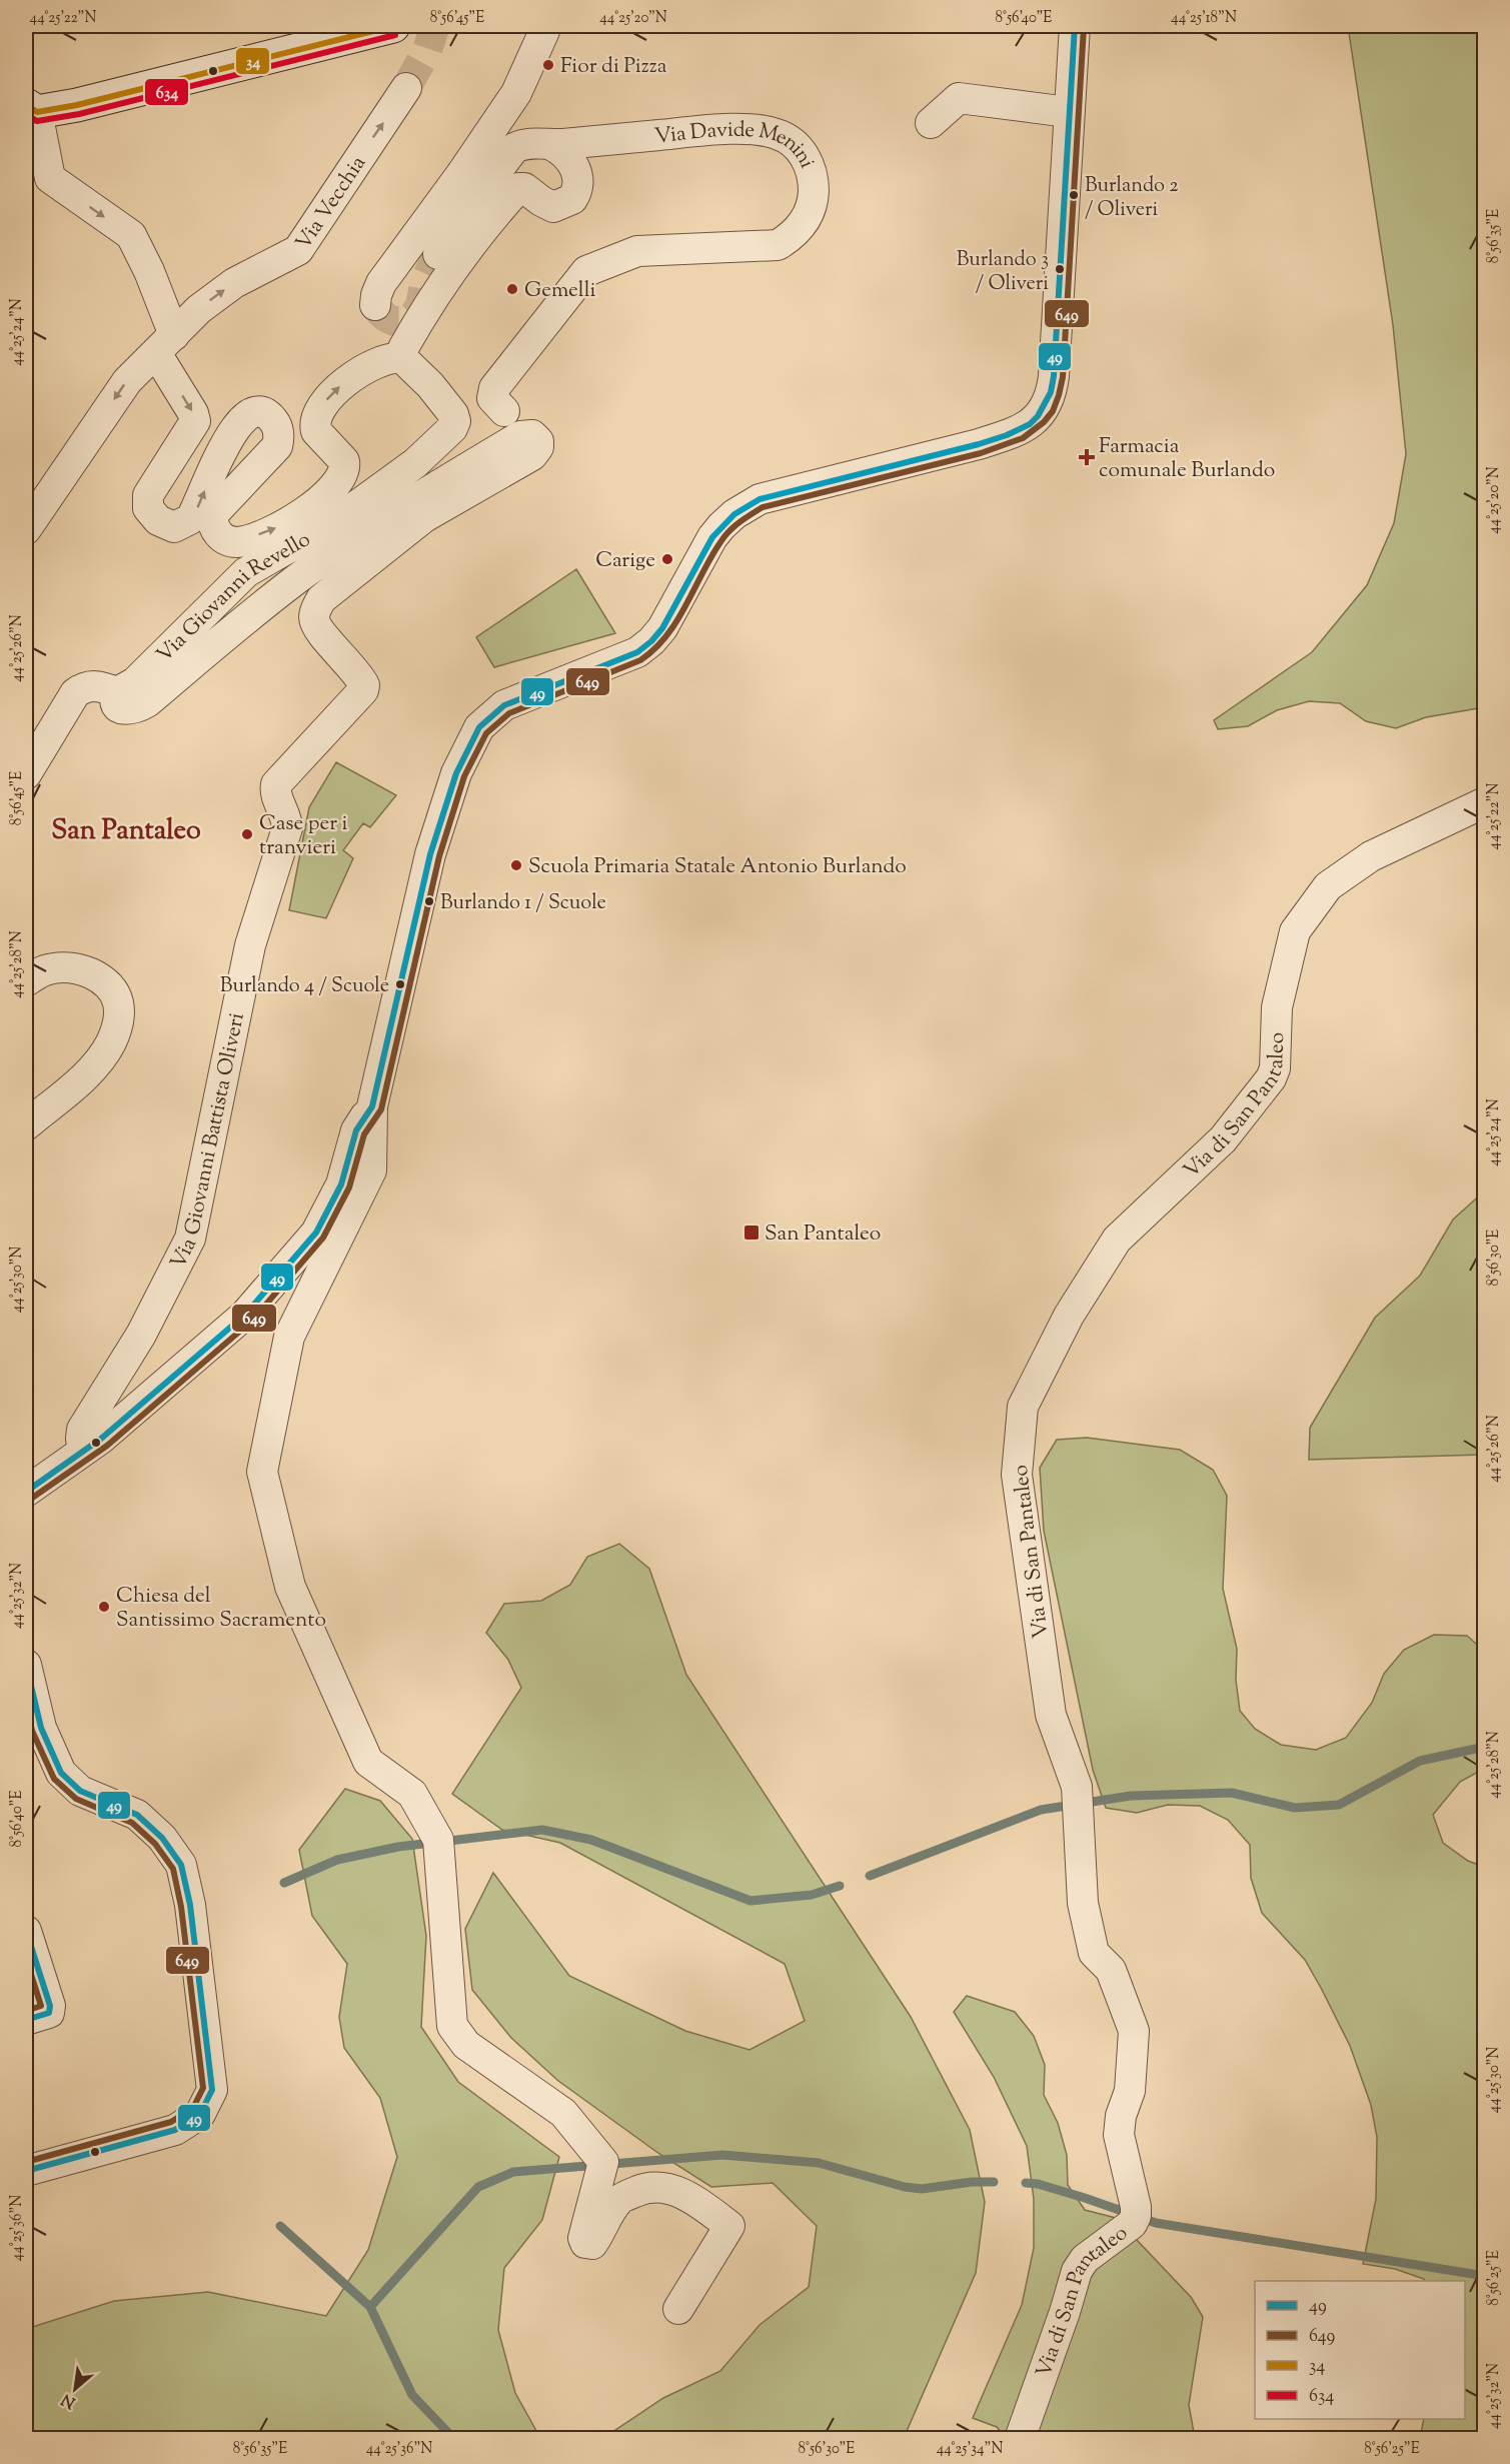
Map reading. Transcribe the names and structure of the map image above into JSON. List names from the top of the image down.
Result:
{
  "streets": {
    "street": [
      "Via Davide Menini",
      "Via Vecchia",
      "Via Giovanni Revello",
      "Via di San Pantaleo",
      "Via Giovanni Battista Oliveri"
    ]
  },
  "crossings": [
    ["Via Vecchia", "Via Giovanni Revello"],
    ["Via Giovanni Revello", "Via Giovanni Battista Oliveri"]
  ],
  "districts": ["San Pantaleo"],
  "places": {
    "other": [
      "Fior di Pizza",
      "Burlando 2 / Oliveri",
      "Burlando 3 / Oliveri",
      "Gemelli",
      "Carige",
      "Case per i tranvieri",
      "Scuola Primaria Statale Antonio Burlando",
      "Burlando 1 / Scuole",
      "Burlando 4 / Scuole",
      "Chiesa del Santissimo Sacramento"
    ],
    "health": ["Farmacia comunale Burlando"],
    "transit": ["San Pantaleo"]
  },
  "lines": [
    "transit line 49",
    "transit line 34",
    "transit line 649",
    "transit line 634"
  ],
  "legend": [
    "49",
    "649",
    "34",
    "634"
  ],
  "north": "bottom left",
  "coordinates": [
    "44°25'22\"N",
    "8°56'45\"E",
    "44°25'20\"N",
    "8°56'40\"E",
    "44°25'18\"N",
    "8°56'35\"E",
    "44°25'24\"N",
    "44°25'26\"N",
    "44°25'28\"N",
    "8°56'30\"E",
    "44°25'30\"N",
    "44°25'32\"N",
    "44°25'36\"N",
    "8°56'25\"E",
    "44°25'34\"N"
  ]
}
